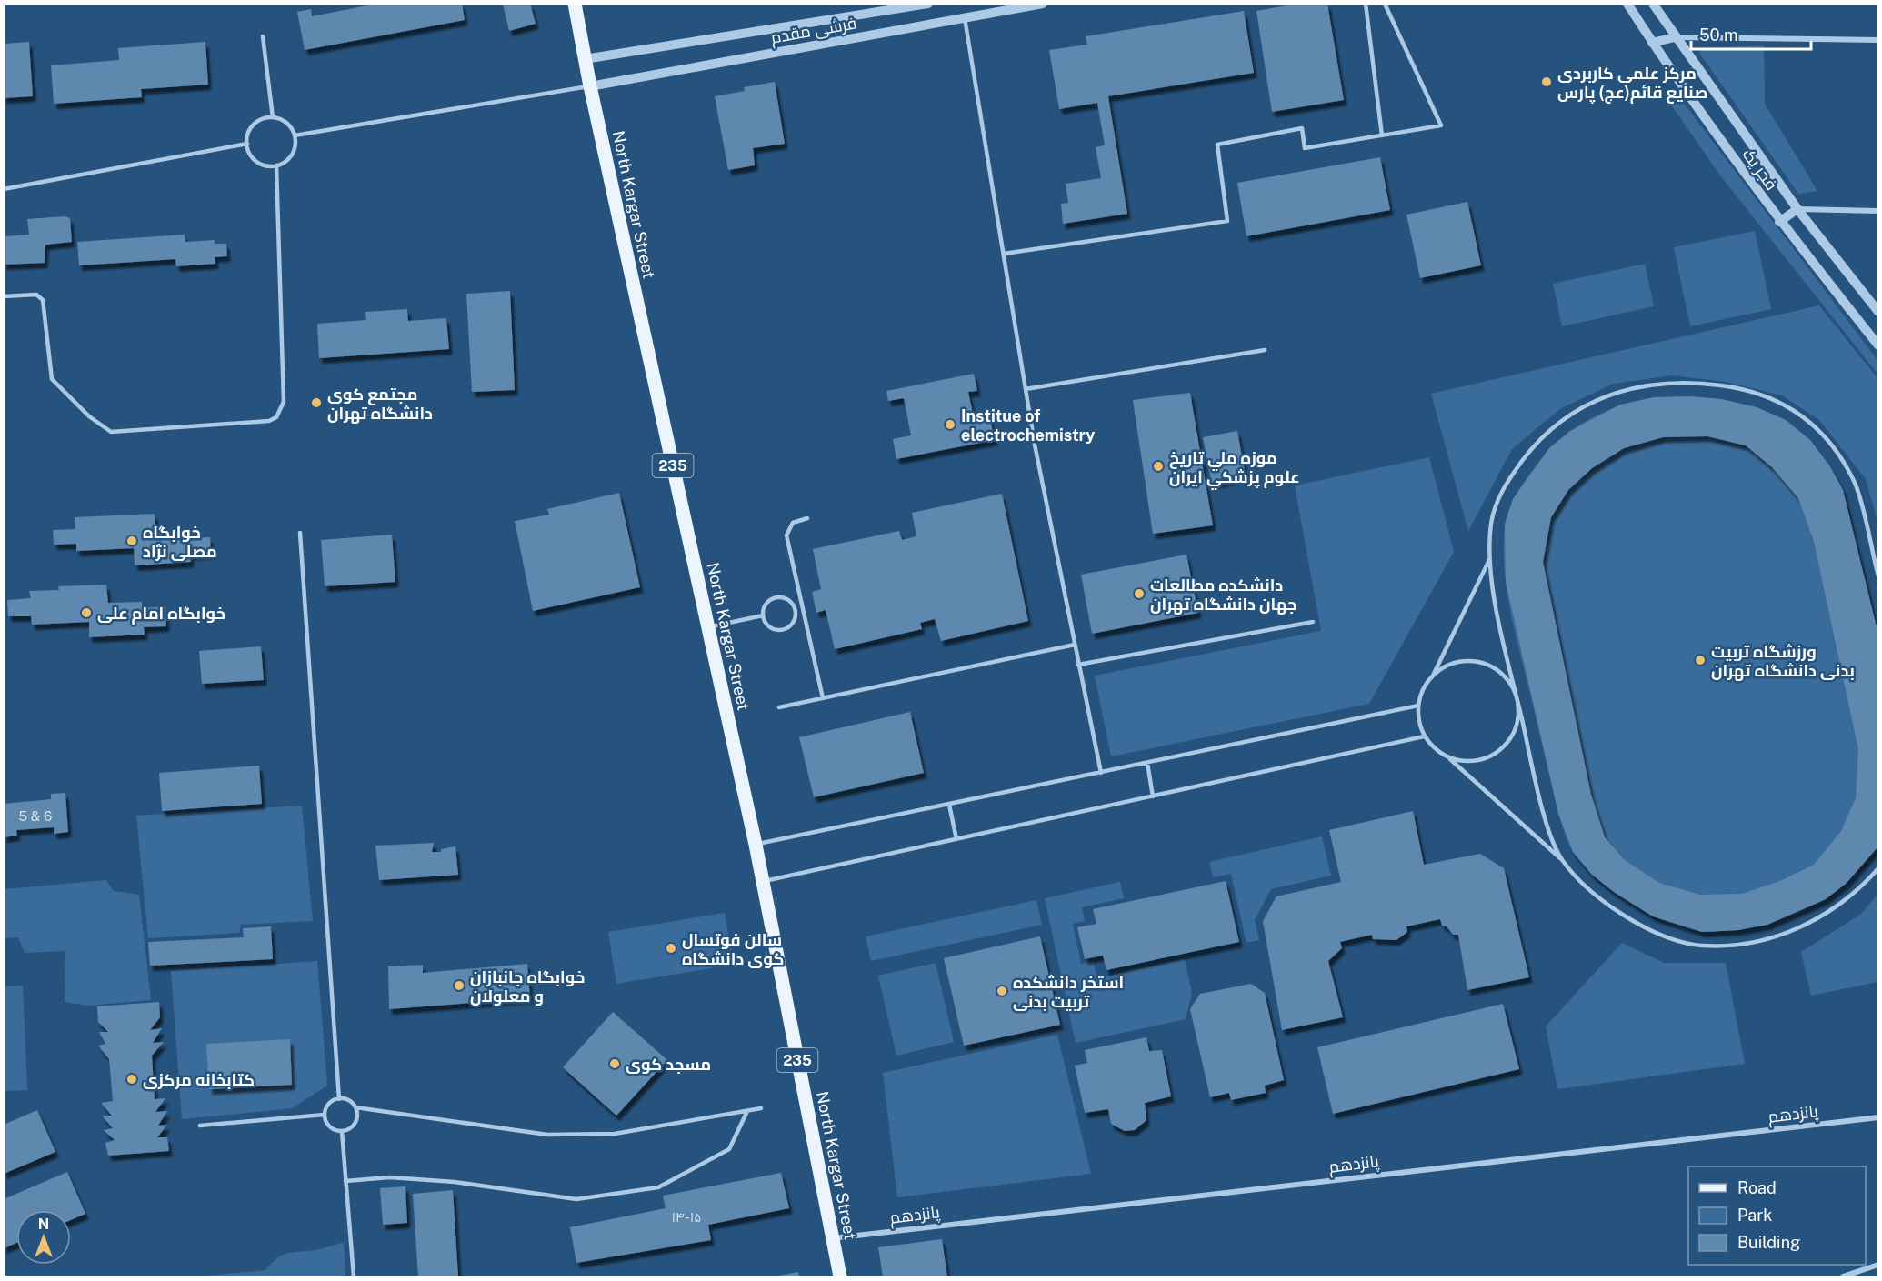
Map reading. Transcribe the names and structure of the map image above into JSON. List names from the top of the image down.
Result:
{
  "streets": {
    "main road": ["North Kargar Street", "235"],
    "street": ["فرشی مقدم", "فجر یک", "پانزدهم"]
  },
  "crossings": [
    ["فرشی مقدم", "North Kargar Street"],
    ["North Kargar Street", "پانزدهم"]
  ],
  "places": [
    "مرکز علمی کاربردی صنایع قائم(عج) پارس",
    "مجتمع کوی دانشگاه تهران",
    "Institue of electrochemistry",
    "موزه ملي تاريخ علوم پزشكي ايران",
    "خوابگاه مصلی نژاد",
    "دانشکده مطالعات جهان دانشگاه تهران",
    "خوابگاه امام علی",
    "ورزشگاه تربیت بدنی دانشگاه تهران",
    "سالن فوتسال کوی دانشگاه",
    "خوابگاه جانبازان و معلولان",
    "استخر دانشکده تربیت بدنی",
    "مسجد کوی",
    "کتابخانه مرکزی"
  ],
  "house_numbers": ["5 & 6", "۱۴-۱۵"],
  "legend": ["Road", "Park", "Building"],
  "scale_bar": "50 m",
  "north": "top"
}
